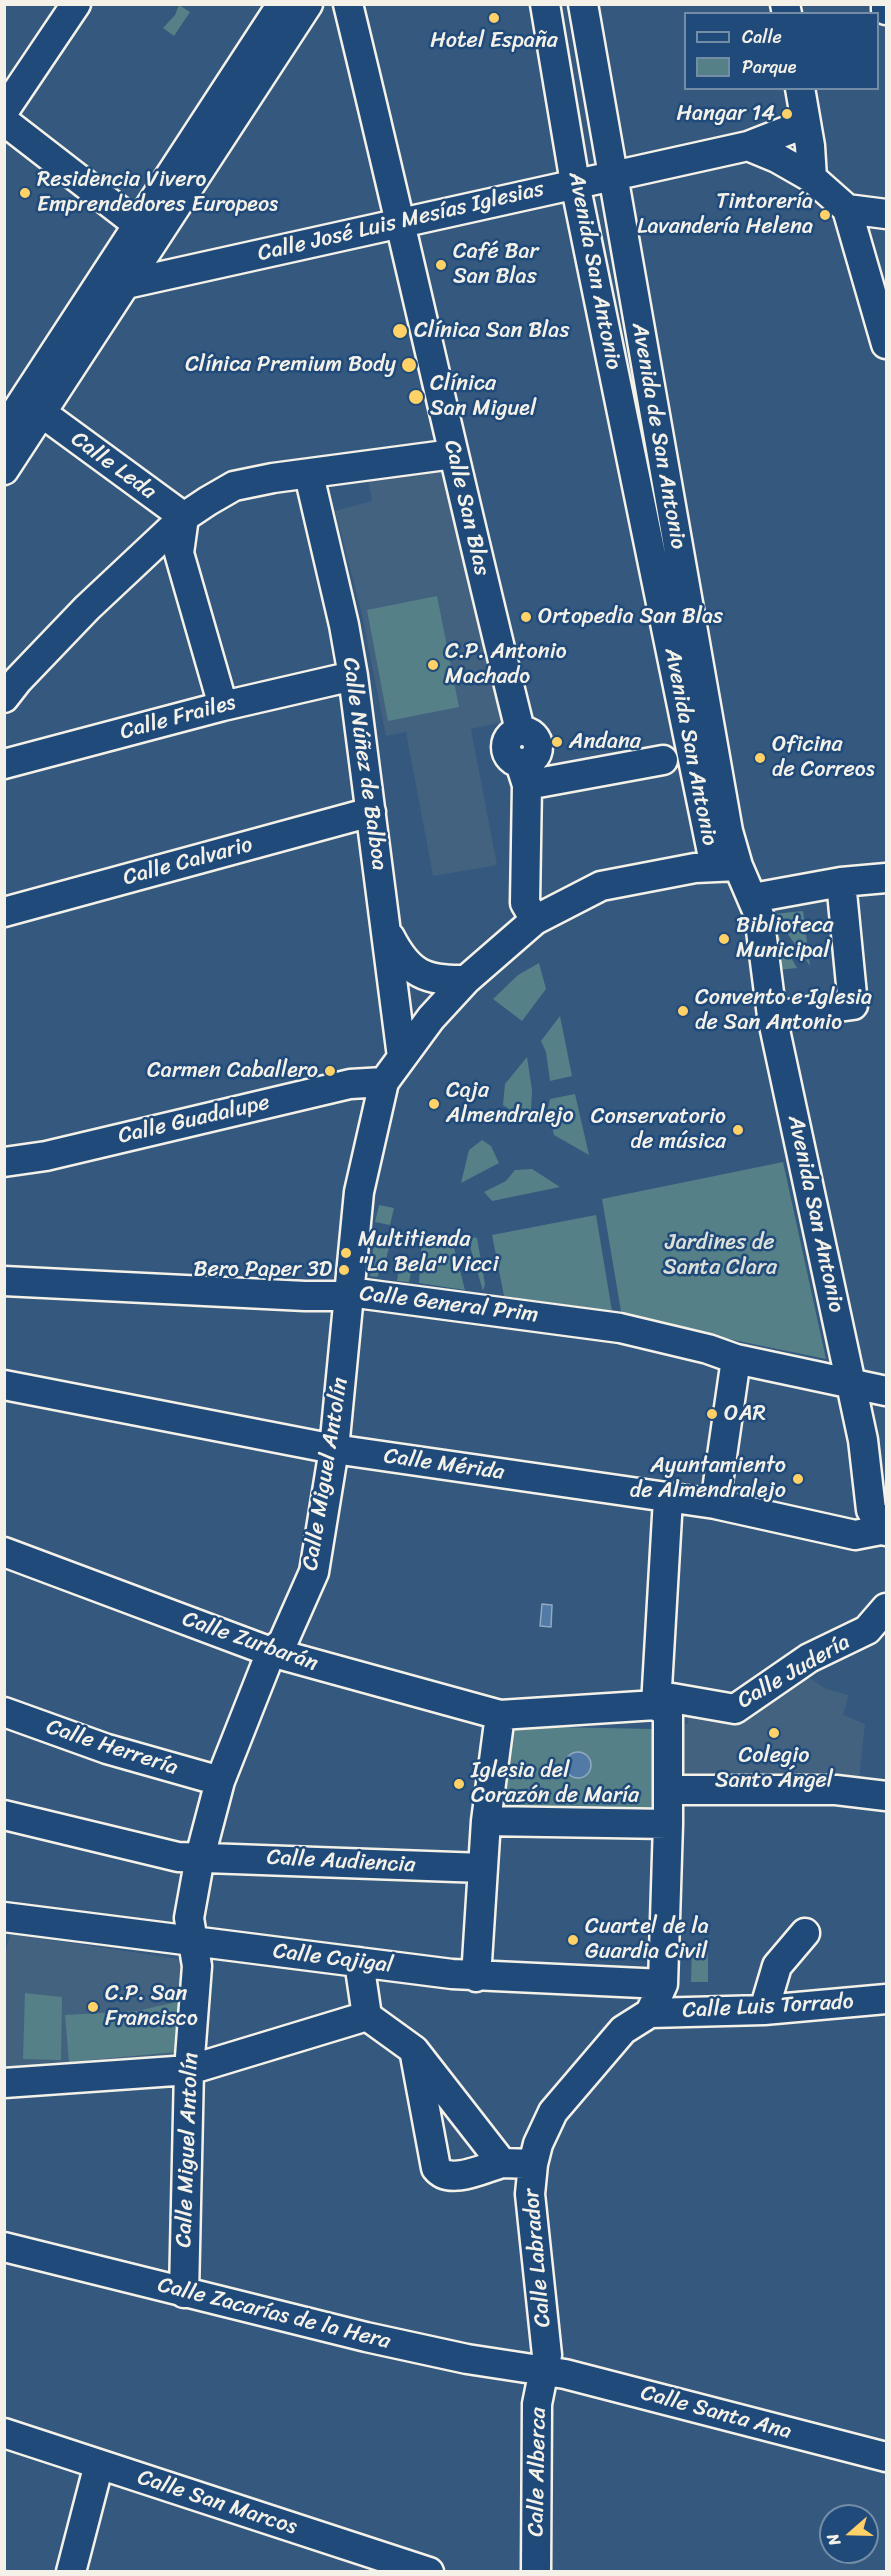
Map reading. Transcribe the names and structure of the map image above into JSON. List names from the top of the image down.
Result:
{
  "streets": {
    "street": [
      "Calle José Luis Mesías Iglesias",
      "Avenida San Antonio",
      "Avenida de San Antonio",
      "Calle Leda",
      "Calle San Blas",
      "Calle Frailes",
      "Calle Núñez de Balboa",
      "Calle Calvario",
      "Calle Guadalupe",
      "Calle General Prim",
      "Calle Mérida",
      "Calle Miguel Antolín",
      "Calle Zurbarán",
      "Calle Judería",
      "Calle Herrería",
      "Calle Audiencia",
      "Calle Cajigal",
      "Calle Luis Torrado",
      "Calle Labrador",
      "Calle Zacarías de la Hera",
      "Calle Santa Ana",
      "Calle Alberca",
      "Calle San Marcos"
    ]
  },
  "crossings": [
    ["Calle José Luis Mesías Iglesias", "Avenida San Antonio"],
    ["Calle José Luis Mesías Iglesias", "Avenida de San Antonio"],
    ["Calle José Luis Mesías Iglesias", "Calle San Blas"],
    ["Avenida San Antonio", "Avenida de San Antonio"],
    ["Avenida San Antonio", "Calle General Prim"],
    ["Avenida San Antonio", "Calle Mérida"],
    ["Avenida San Antonio", "Calle Miguel Antolín"],
    ["Calle Frailes", "Calle Núñez de Balboa"],
    ["Calle Núñez de Balboa", "Calle Calvario"],
    ["Calle Núñez de Balboa", "Calle Miguel Antolín"],
    ["Calle Guadalupe", "Calle Miguel Antolín"],
    ["Calle General Prim", "Calle Miguel Antolín"],
    ["Calle Mérida", "Calle Miguel Antolín"],
    ["Calle Miguel Antolín", "Calle Zurbarán"],
    ["Calle Miguel Antolín", "Calle Herrería"],
    ["Calle Miguel Antolín", "Calle Audiencia"],
    ["Calle Miguel Antolín", "Calle Cajigal"],
    ["Calle Miguel Antolín", "Calle Zacarías de la Hera"],
    ["Calle Zurbarán", "Calle Judería"],
    ["Calle Cajigal", "Calle Labrador"],
    ["Calle Luis Torrado", "Calle Labrador"],
    ["Calle Labrador", "Calle Zacarías de la Hera"],
    ["Calle Labrador", "Calle Santa Ana"],
    ["Calle Labrador", "Calle Alberca"],
    ["Calle Zacarías de la Hera", "Calle Santa Ana"],
    ["Calle Zacarías de la Hera", "Calle Alberca"],
    ["Calle Santa Ana", "Calle Alberca"]
  ],
  "parks": ["Jardines de Santa Clara"],
  "places": [
    "Hotel España",
    "Hangar 14",
    "Residencia Vivero Emprendedores Europeos",
    "Tintorería Lavandería Helena",
    "Café Bar San Blas",
    "Clínica San Blas",
    "Clínica Premium Body",
    "Clínica San Miguel",
    "Ortopedia San Blas",
    "C.P. Antonio Machado",
    "Andana",
    "Oficina de Correos",
    "Biblioteca Municipal",
    "Convento e Iglesia de San Antonio",
    "Carmen Caballero",
    "Caja Almendralejo",
    "Conservatorio de música",
    "Multitienda \"La Bela\" Vicci",
    "Bero Paper 3D",
    "OAR",
    "Ayuntamiento de Almendralejo",
    "Colegio Santo Ángel",
    "Iglesia del Corazón de María",
    "Cuartel de la Guardia Civil",
    "C.P. San Francisco"
  ],
  "legend": ["Calle", "Parque"],
  "north": "left"
}
